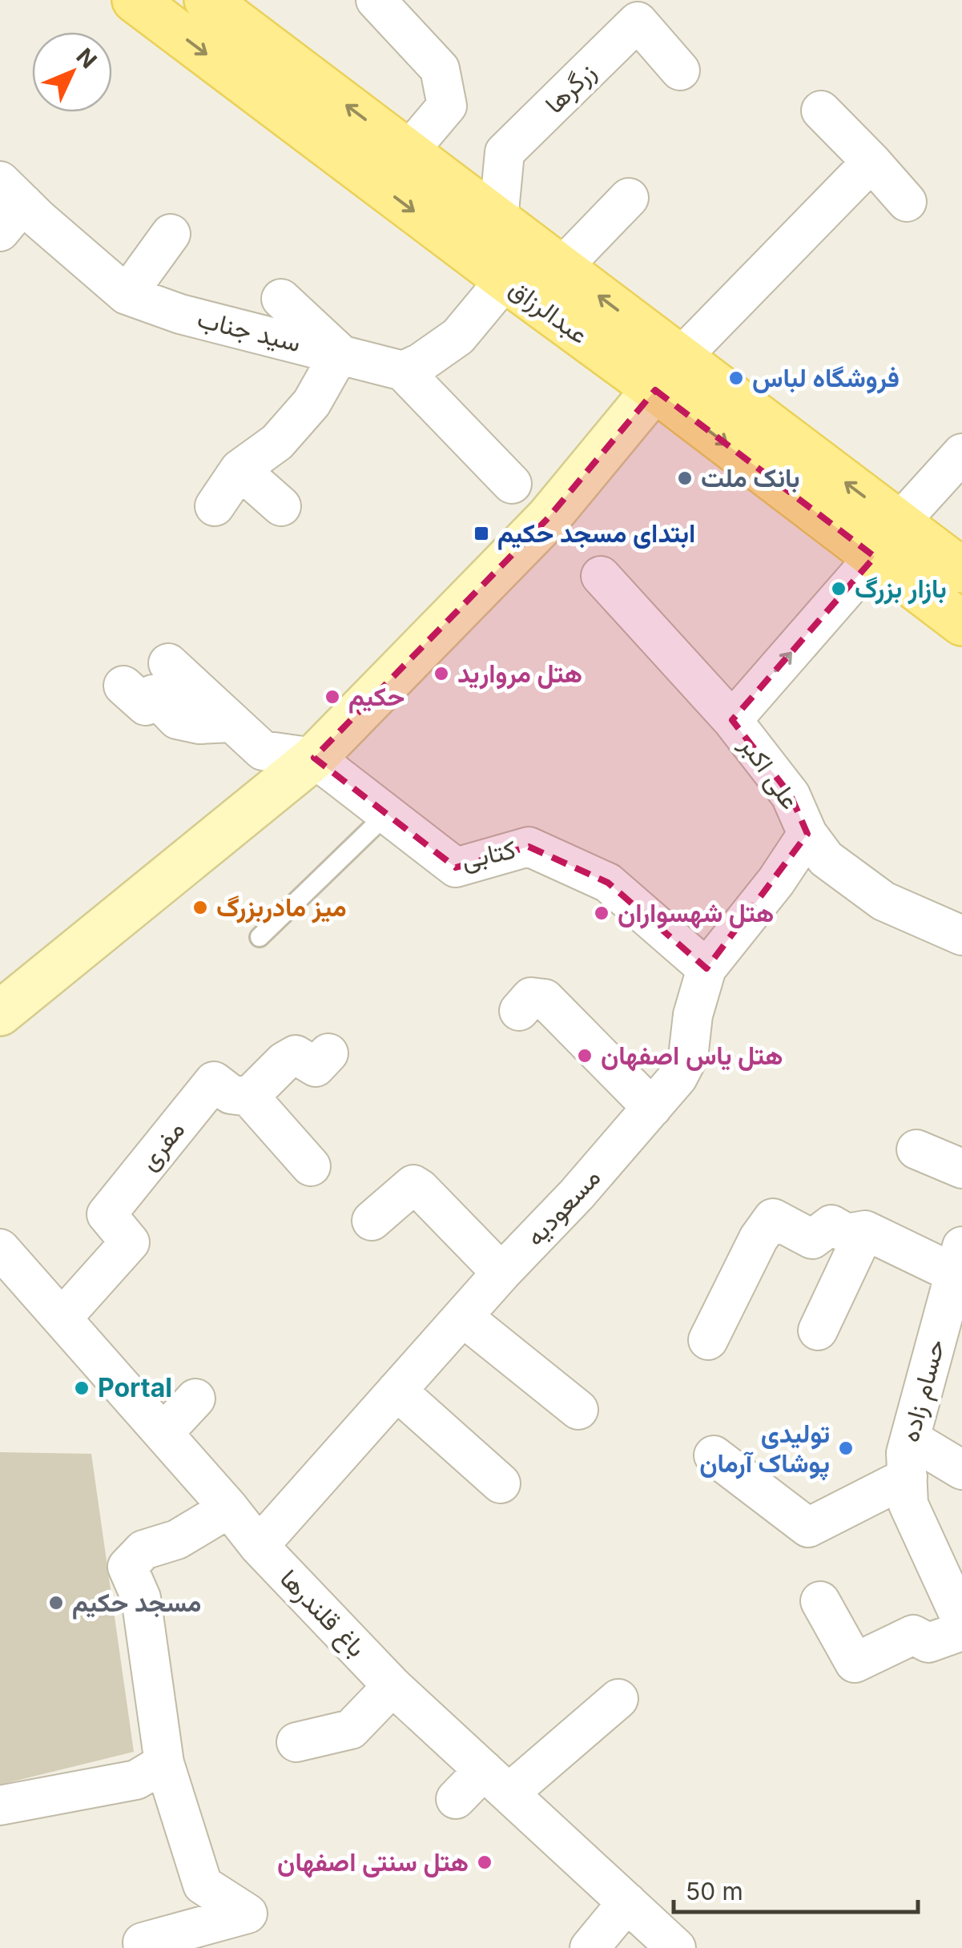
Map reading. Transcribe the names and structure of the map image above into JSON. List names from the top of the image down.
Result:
{
  "streets": {
    "main road": ["عبدالرزاق"],
    "street": [
      "زرگرها",
      "سید جناب",
      "علی اکبر",
      "کتابی",
      "مفری",
      "مسعودیه",
      "حسام زاده",
      "باغ قلندرها"
    ]
  },
  "crossings": [
    ["زرگرها", "عبدالرزاق"],
    ["علی اکبر", "مسعودیه"],
    ["کتابی", "مسعودیه"],
    ["مفری", "باغ قلندرها"],
    ["مسعودیه", "باغ قلندرها"]
  ],
  "places": {
    "other": [
      "فروشگاه لباس",
      "بانک ملت",
      "بازار بزرگ",
      "هتل مروارید",
      "حکیم",
      "میز مادربزرگ",
      "هتل شهسواران",
      "هتل یاس اصفهان",
      "Portal",
      "تولیدی پوشاک آرمان",
      "مسجد حکیم",
      "هتل سنتی اصفهان"
    ],
    "transit": ["ابتدای مسجد حکیم"]
  },
  "scale_bar": "50 m",
  "north": "top right"
}
